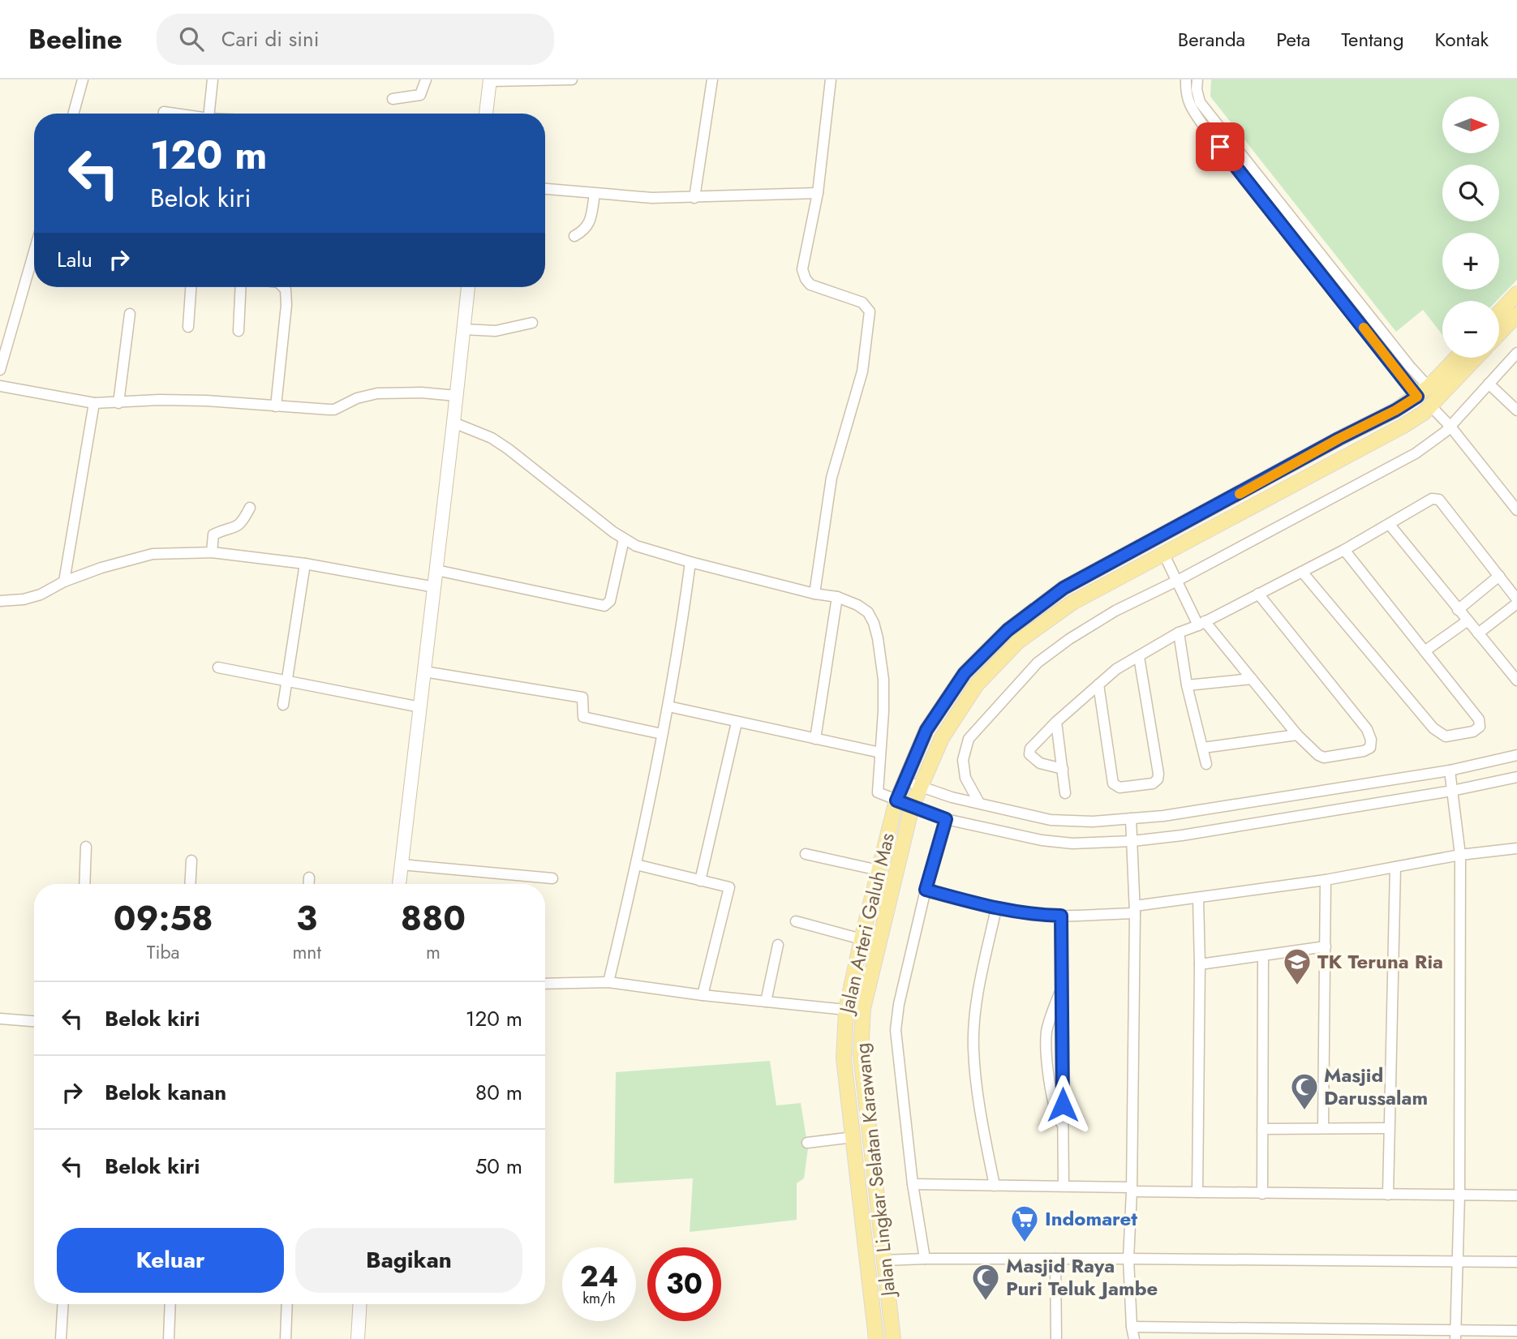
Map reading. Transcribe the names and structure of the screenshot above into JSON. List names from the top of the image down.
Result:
{
  "streets": {
    "main road": ["Jalan Arteri Galuh Mas", "Jalan Lingkar Selatan Karawang"]
  },
  "places": {
    "school or university": ["TK Teruna Ria"],
    "mosque": ["Masjid Darussalam", "Masjid Raya Puri Teluk Jambe"],
    "supermarket": ["Indomaret"]
  },
  "north": "right",
  "page": {
    "header": "Beeline",
    "search": "Cari di sini",
    "nav": [
      "Beranda",
      "Peta",
      "Tentang",
      "Kontak"
    ],
    "map_buttons": ["+", "−"],
    "turn": ["120 m", "Belok kiri"],
    "then": "Lalu",
    "eta": [
      "09:58",
      "Tiba",
      "3",
      "mnt",
      "880",
      "m"
    ],
    "list": [
      {
        "name": "Belok kiri",
        "value": "120 m"
      },
      {
        "name": "Belok kanan",
        "value": "80 m"
      },
      {
        "name": "Belok kiri",
        "value": "50 m"
      }
    ],
    "buttons": ["Keluar", "Bagikan"],
    "speed": "24 km/h",
    "limit": "30"
  }
}
